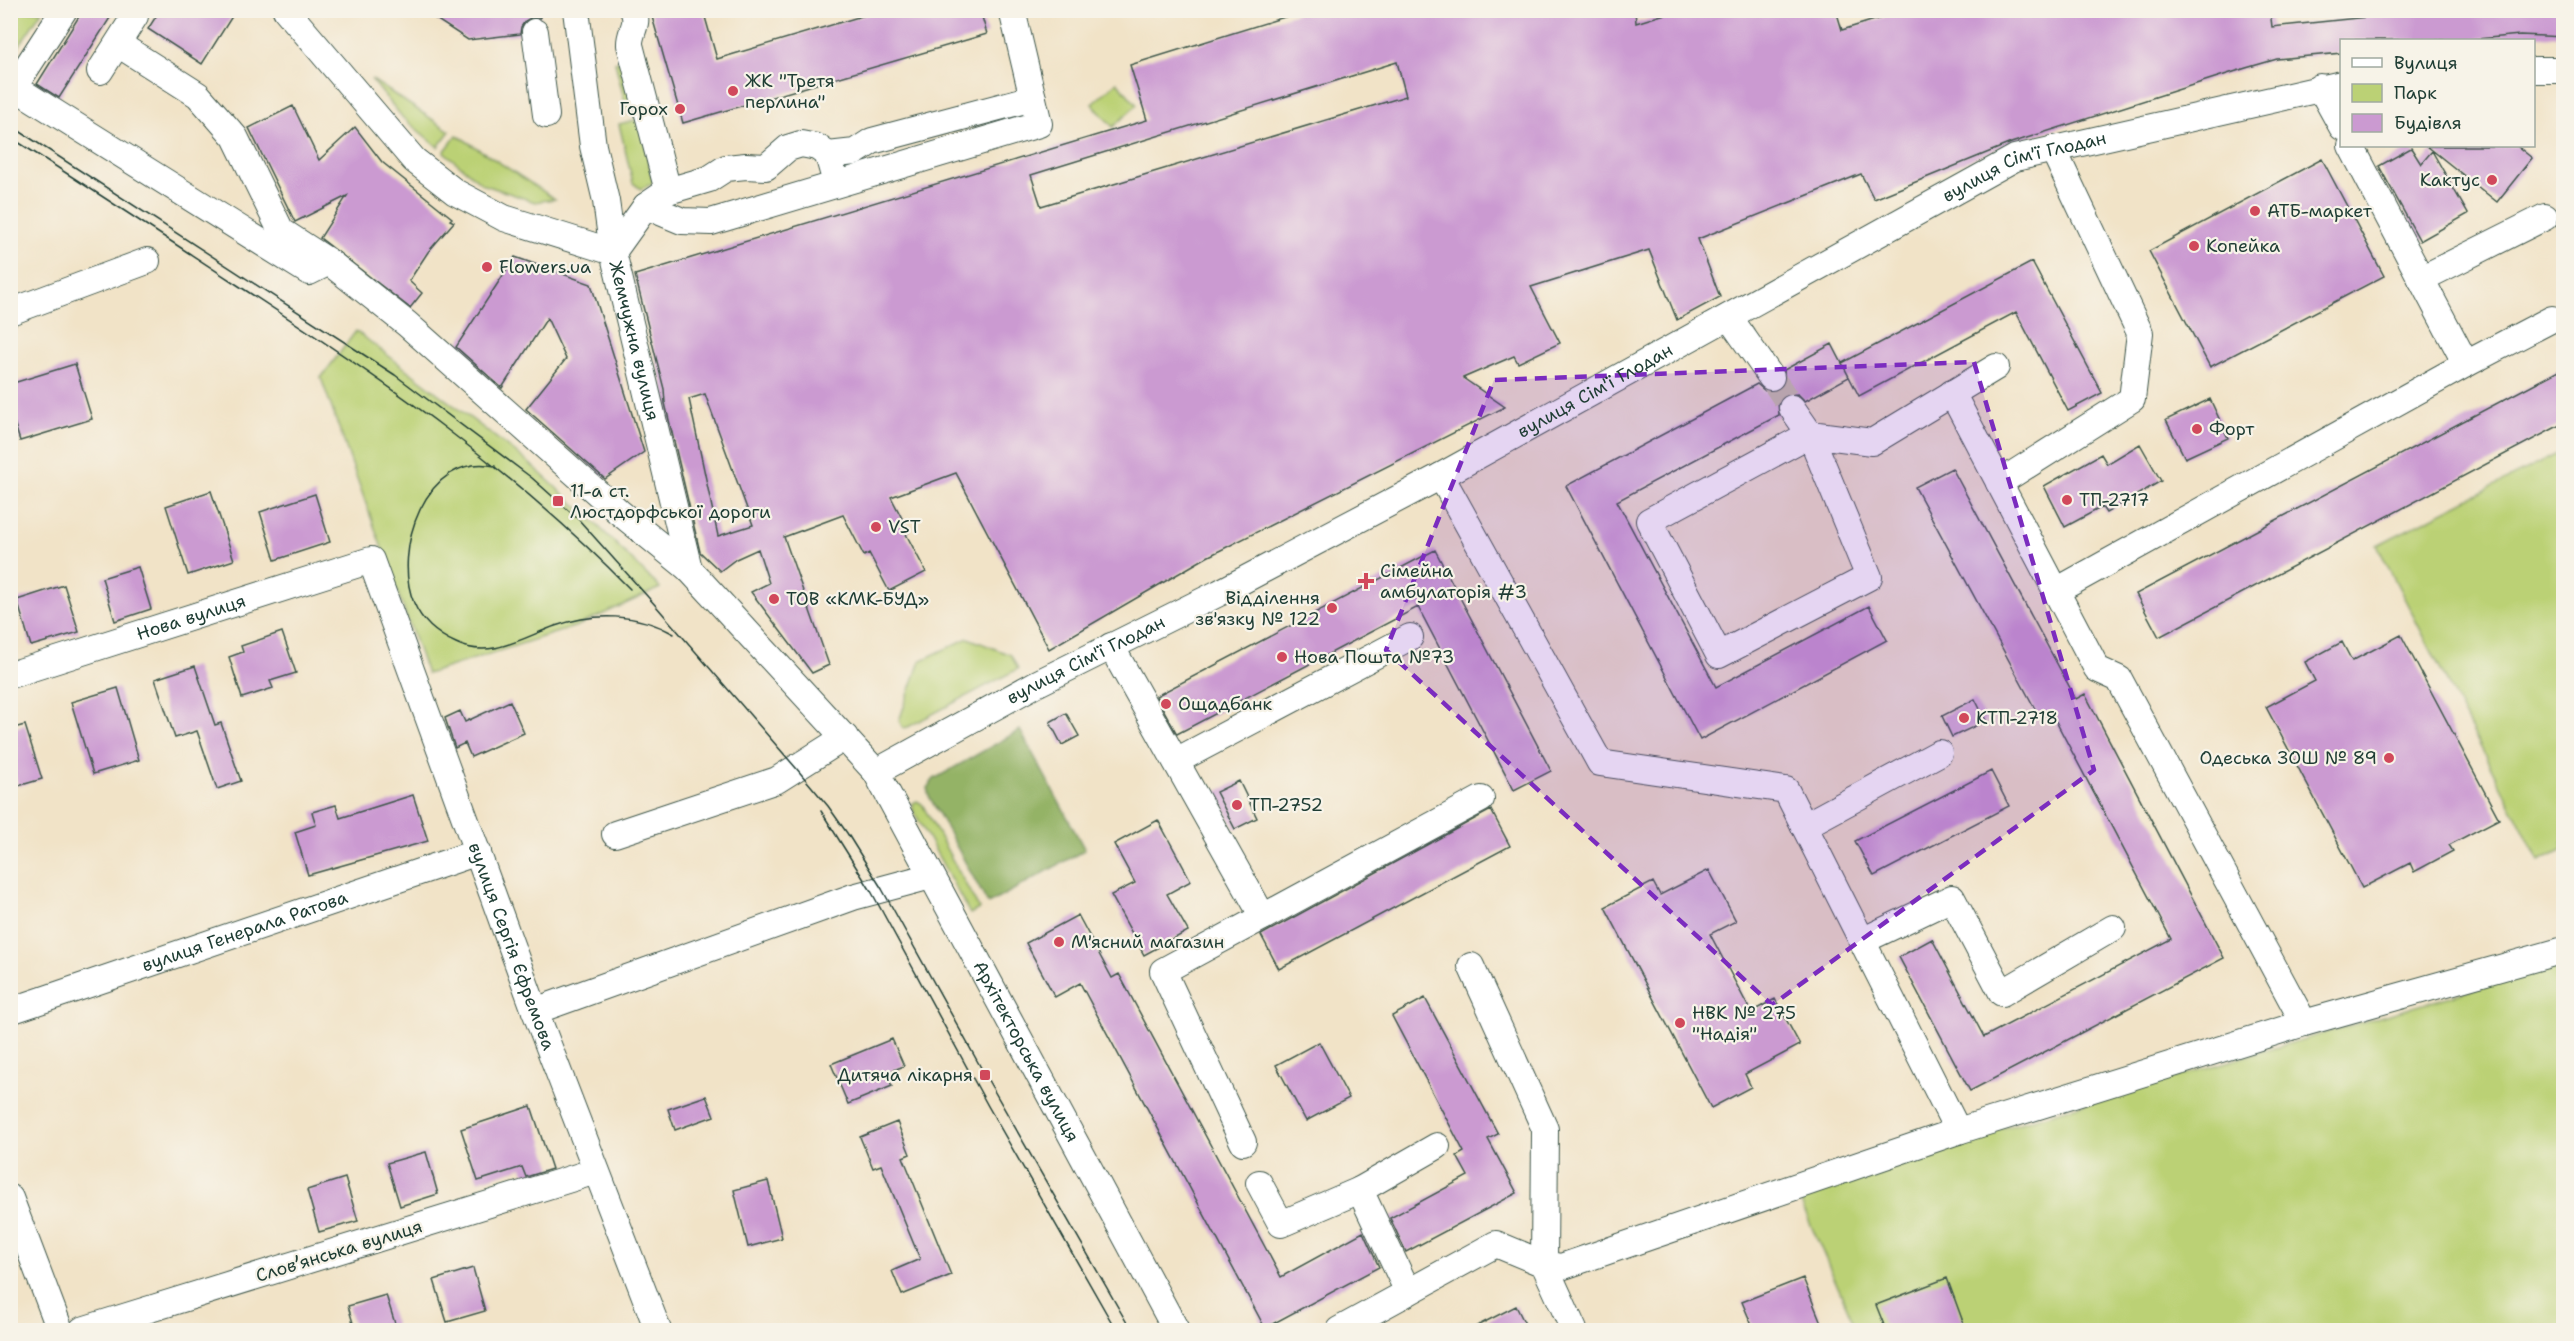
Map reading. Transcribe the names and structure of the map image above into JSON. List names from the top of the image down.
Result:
{
  "streets": {
    "street": [
      "вулиця Сім'ї Глодан",
      "Жемчужна вулиця",
      "Нова вулиця",
      "вулиця Генерала Ратова",
      "вулиця Сергія Єфремова",
      "Архітекторська вулиця",
      "Словʼянська вулиця"
    ]
  },
  "crossings": [
    ["вулиця Сім'ї Глодан", "Жемчужна вулиця"],
    ["вулиця Сім'ї Глодан", "Архітекторська вулиця"],
    ["Жемчужна вулиця", "Архітекторська вулиця"],
    ["Нова вулиця", "вулиця Сергія Єфремова"],
    ["вулиця Генерала Ратова", "вулиця Сергія Єфремова"],
    ["вулиця Сергія Єфремова", "Словʼянська вулиця"]
  ],
  "places": {
    "other": [
      "ЖК \"Третя перлина\"",
      "Горох",
      "Кактус",
      "АТБ-маркет",
      "Копейка",
      "Flowers.ua",
      "Форт",
      "ТП-2717",
      "VST",
      "ТОВ «КМК-БУД»",
      "Відділення зв'язку № 122",
      "Нова Пошта №73",
      "Ощадбанк",
      "КТП-2718",
      "Одеська ЗОШ № 89",
      "ТП-2752",
      "М'ясний магазин",
      "НВК № 275 \"Надія\""
    ],
    "transit": ["11-а ст. Люстдорфської дороги", "Дитяча лікарня"],
    "health": ["Сімейна амбулаторія #3"]
  },
  "legend": ["Вулиця", "Парк", "Будівля"]
}
